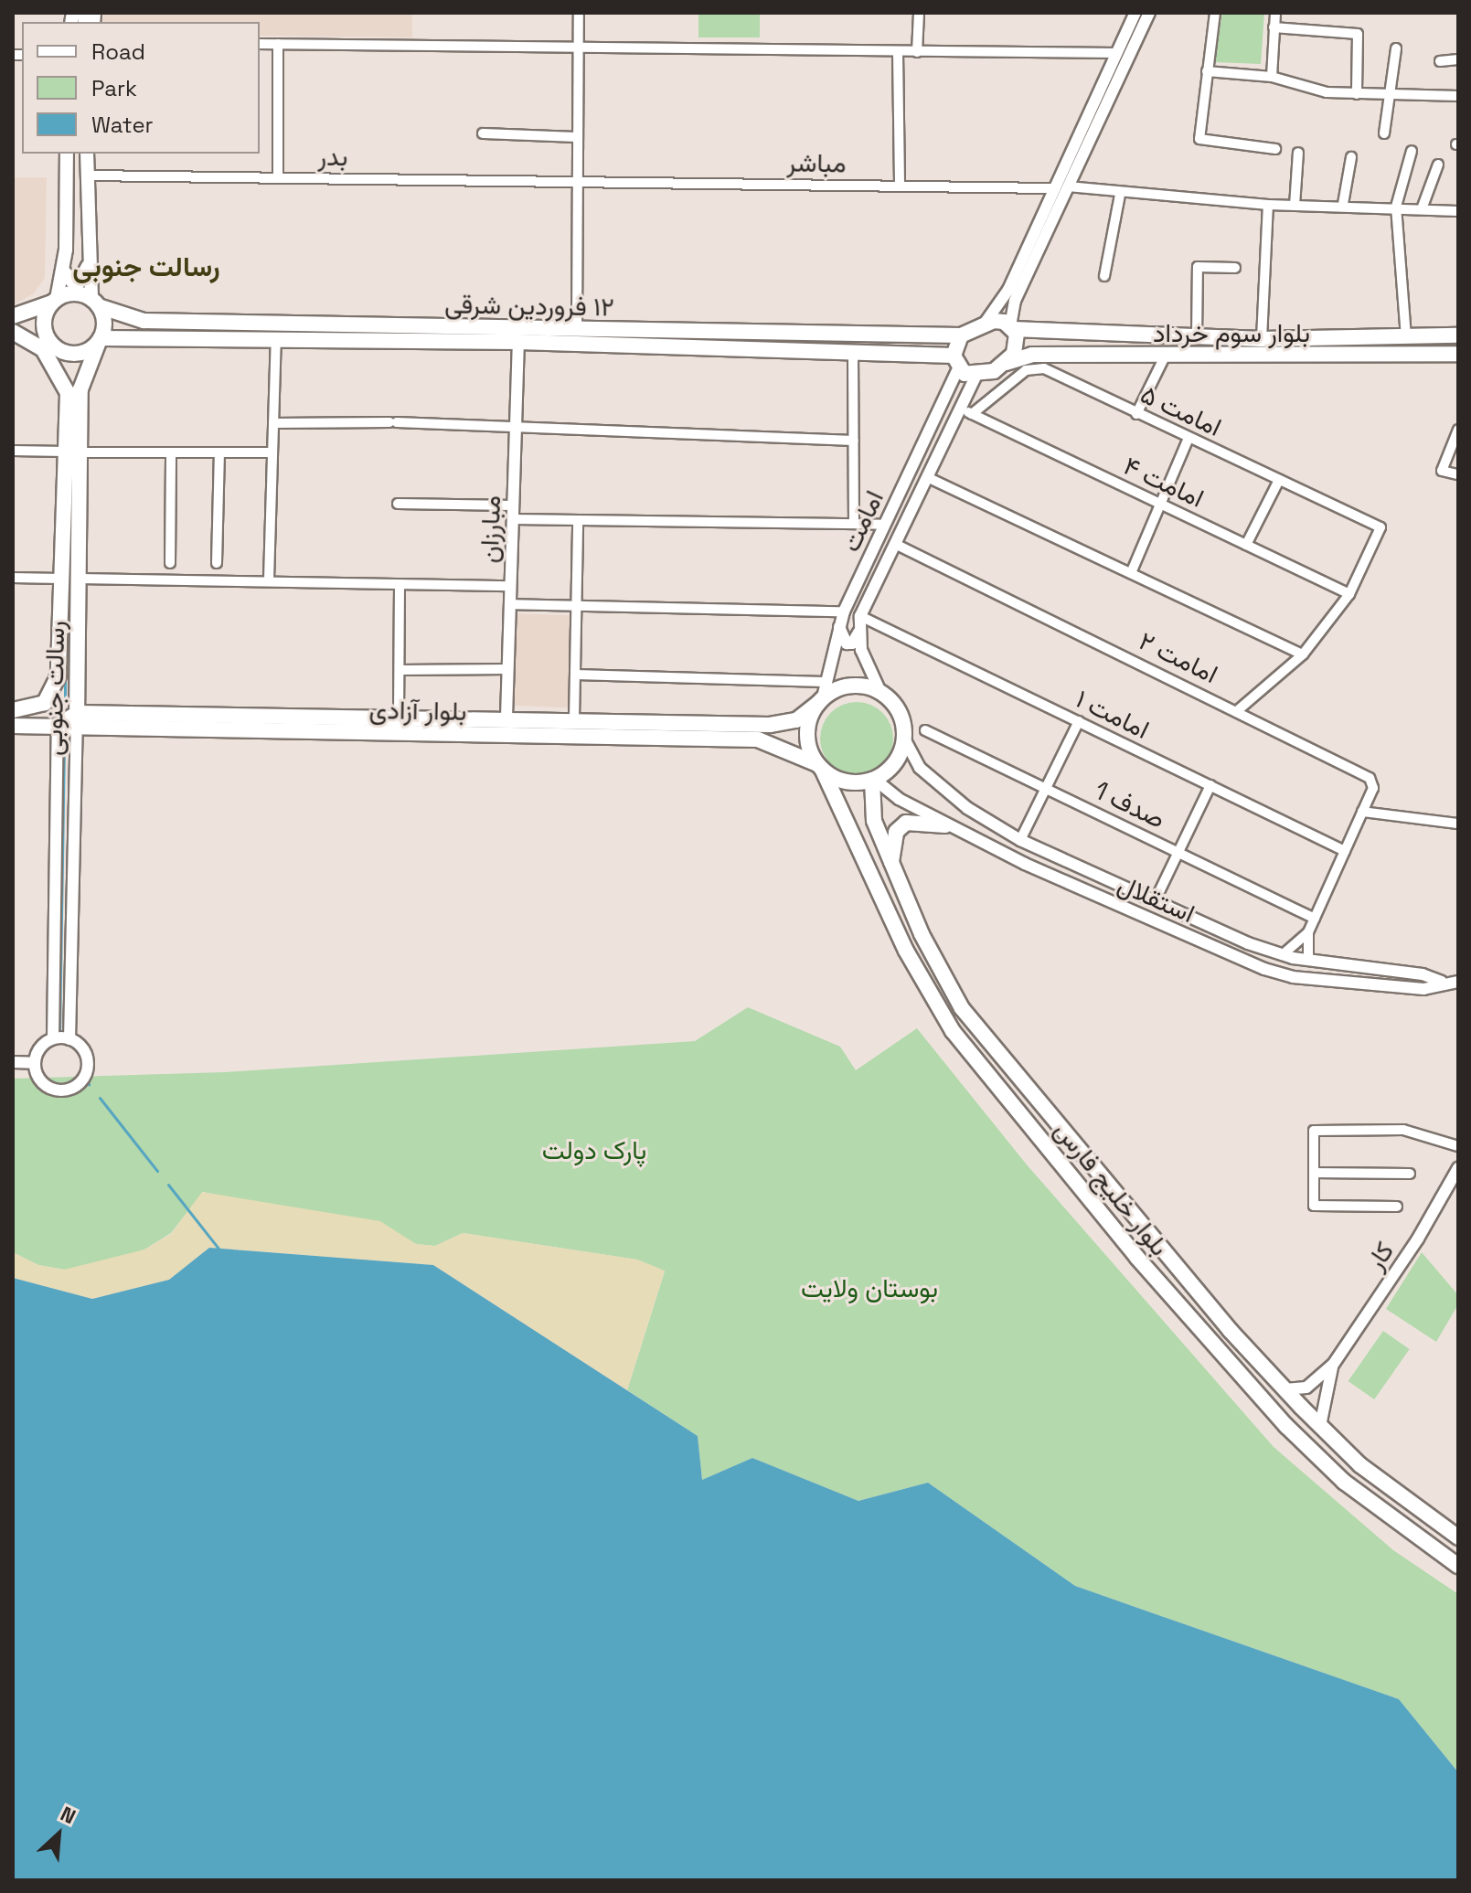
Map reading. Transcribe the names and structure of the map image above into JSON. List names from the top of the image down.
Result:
{
  "streets": {
    "main road": [
      "١٢ فروردین شرقی",
      "بلوار سوم خرداد",
      "رسالت جنوبی",
      "بلوار آزادی",
      "بلوار خلیج فارس"
    ],
    "street": [
      "بدر",
      "مباشر",
      "امامت ۵",
      "امامت ۴",
      "امامت",
      "مبارزان",
      "امامت ۲",
      "امامت ۱",
      "صدف 1",
      "استقلال",
      "کار"
    ]
  },
  "crossings": [
    ["بدر", "مباشر"],
    ["١٢ فروردین شرقی", "بلوار سوم خرداد"],
    ["١٢ فروردین شرقی", "امامت"],
    ["١٢ فروردین شرقی", "مبارزان"],
    ["١٢ فروردین شرقی", "رسالت جنوبی"],
    ["بلوار سوم خرداد", "امامت"],
    ["امامت ۵", "امامت ۴"],
    ["امامت ۴", "امامت"],
    ["امامت", "امامت ۲"],
    ["امامت", "بلوار آزادی"],
    ["امامت", "امامت ۱"],
    ["امامت", "استقلال"],
    ["امامت", "بلوار خلیج فارس"],
    ["مبارزان", "بلوار آزادی"],
    ["امامت ۲", "امامت ۱"],
    ["امامت ۲", "صدف 1"],
    ["رسالت جنوبی", "بلوار آزادی"],
    ["بلوار آزادی", "استقلال"],
    ["بلوار آزادی", "بلوار خلیج فارس"],
    ["استقلال", "بلوار خلیج فارس"]
  ],
  "districts": ["رسالت جنوبی"],
  "parks": ["پارک دولت", "بوستان ولایت"],
  "legend": ["Road", "Park", "Water"],
  "north": "top right"
}
